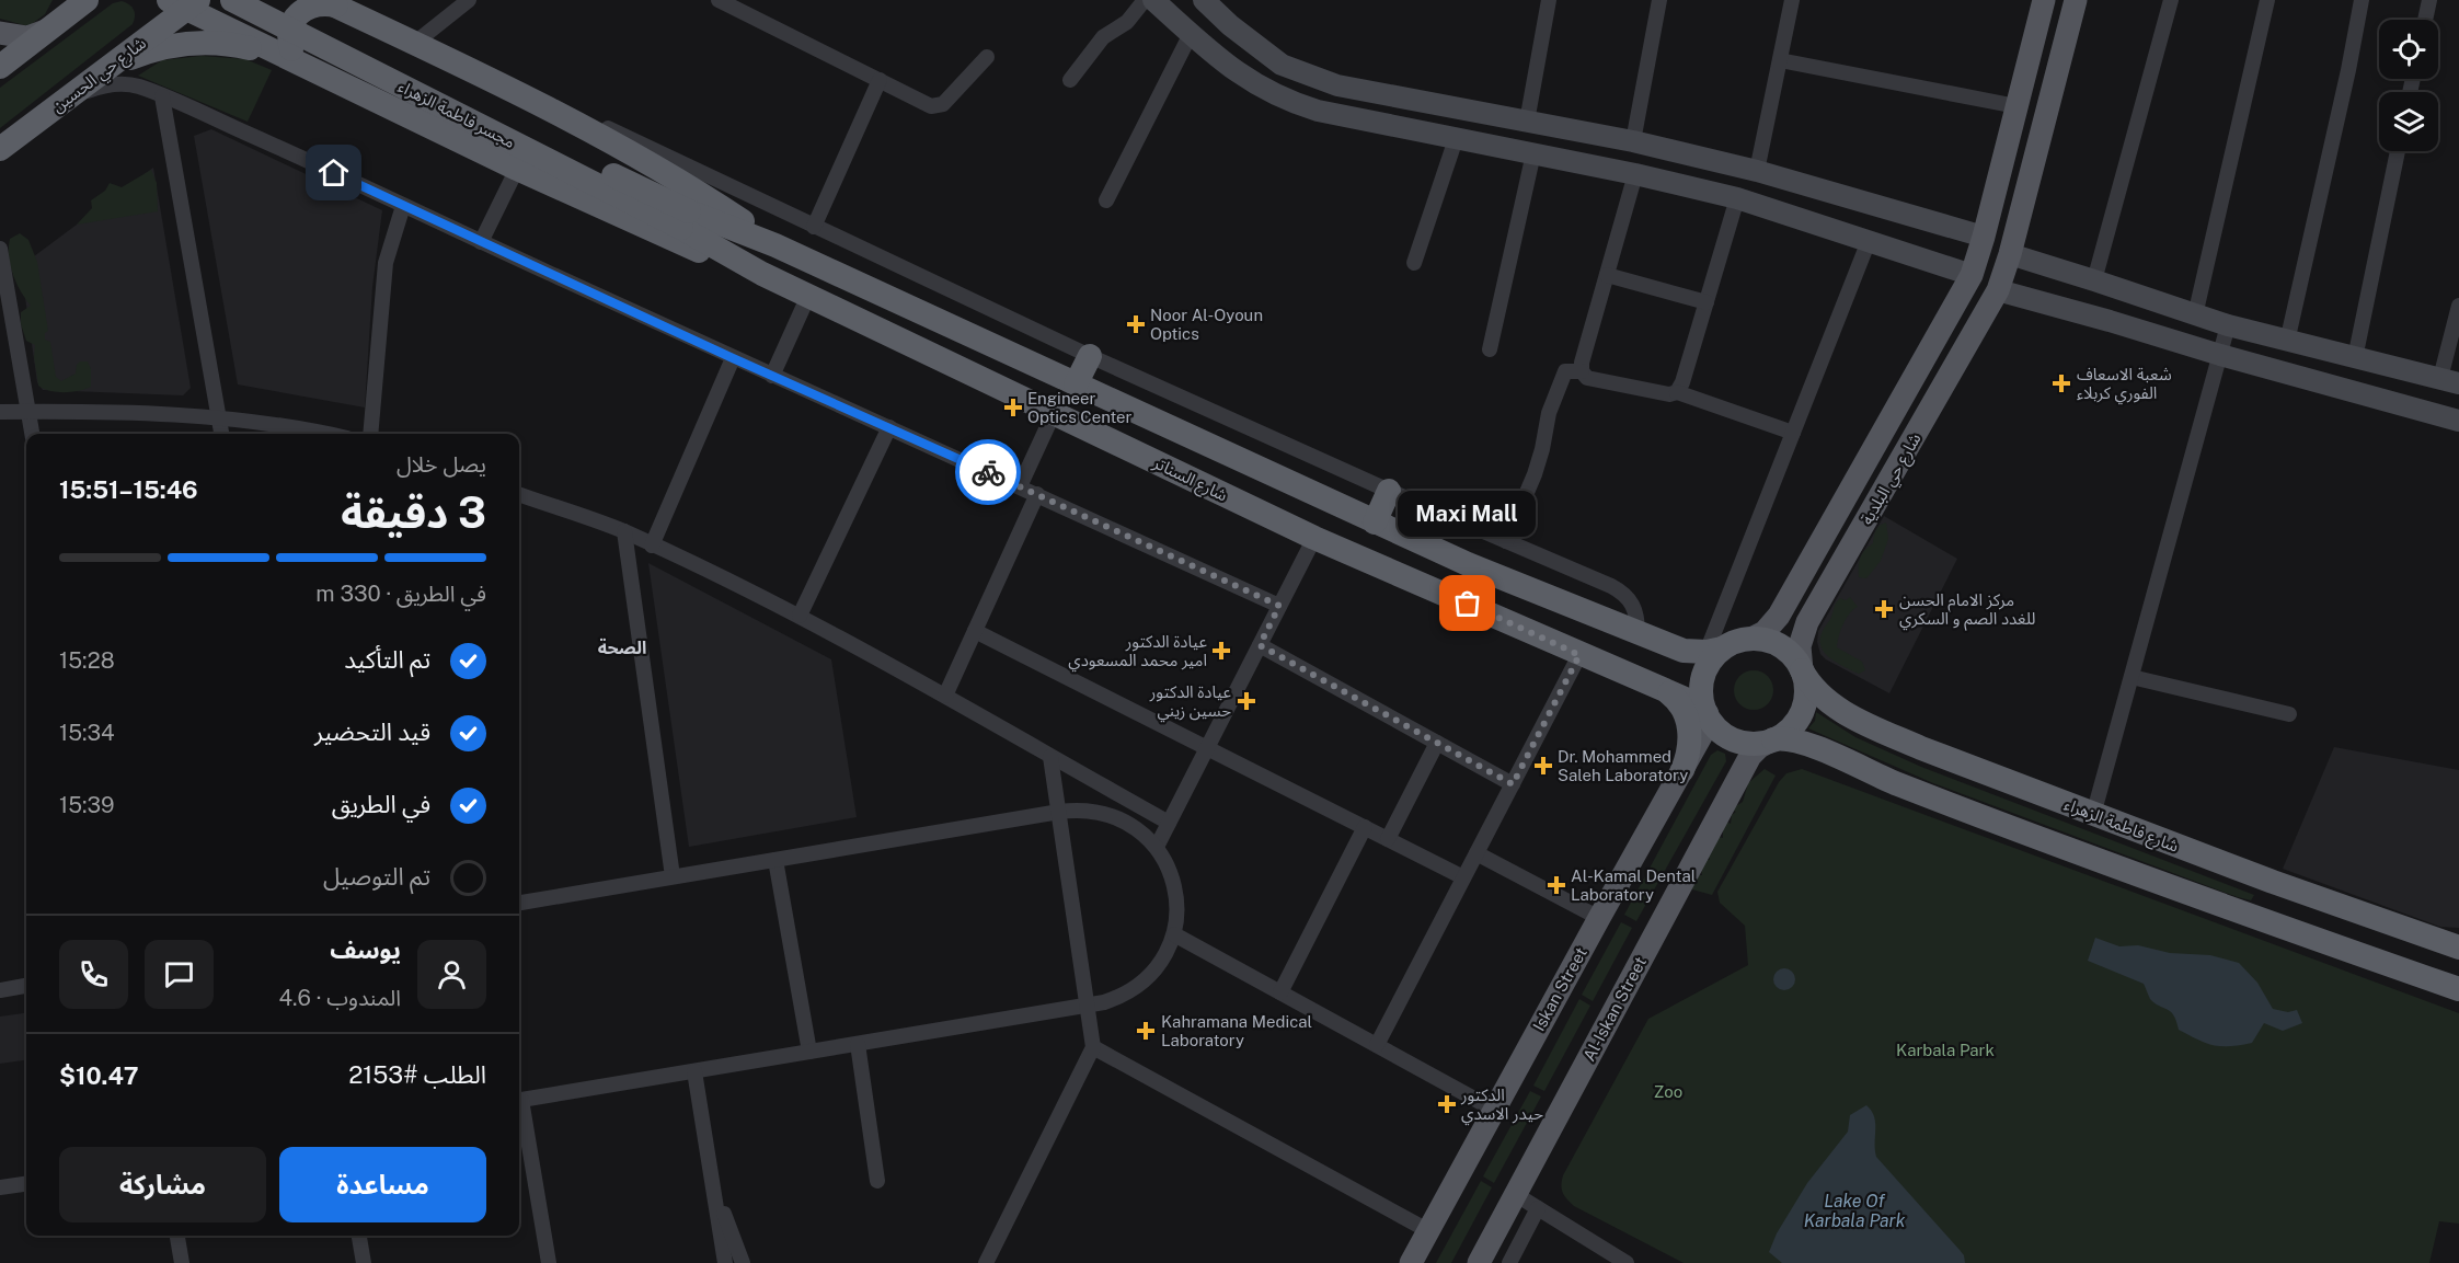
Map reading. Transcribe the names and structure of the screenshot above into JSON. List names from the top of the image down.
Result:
{
  "streets": {
    "highway": [
      "شارع حي الحسين",
      "مجسر فاطمة الزهراء",
      "شارع السناتر",
      "شارع فاطمة الزهراء"
    ],
    "main road": ["شارع حي البلدية", "Iskan Street", "Al-Iskan Street"]
  },
  "crossings": [
    ["مجسر فاطمة الزهراء", "شارع السناتر"],
    ["شارع السناتر", "شارع حي البلدية"],
    ["شارع السناتر", "شارع فاطمة الزهراء"],
    ["شارع السناتر", "Iskan Street"],
    ["شارع السناتر", "Al-Iskan Street"],
    ["شارع حي البلدية", "شارع فاطمة الزهراء"],
    ["شارع حي البلدية", "Iskan Street"],
    ["شارع حي البلدية", "Al-Iskan Street"],
    ["شارع فاطمة الزهراء", "Iskan Street"],
    ["شارع فاطمة الزهراء", "Al-Iskan Street"],
    ["Iskan Street", "Al-Iskan Street"]
  ],
  "districts": ["الصحة"],
  "water": ["Lake Of Karbala Park"],
  "parks": ["Karbala Park", "Zoo"],
  "places": {
    "health": [
      "Noor Al-Oyoun Optics",
      "شعبة الاسعاف الفوري كربلاء",
      "Engineer Optics Center",
      "مركز الامام الحسن للغدد الصم و السكري",
      "عيادة الدكتور امير محمد المسعودي",
      "عيادة الدكتور حسين زيني",
      "Dr. Mohammed Saleh Laboratory",
      "Al-Kamal Dental Laboratory",
      "Kahramana Medical Laboratory",
      "الدكتور حيدر الاسدي"
    ],
    "other": ["Maxi Mall"]
  },
  "page": {
    "heading": ["3 دقيقة", "يصل خلال", "15:46–15:51"],
    "panel": [
      "يوسف",
      "المندوب · 4.6",
      "الطلب #2153",
      "$10.47"
    ],
    "bubble": "Maxi Mall",
    "bar": "في الطريق · 330 m",
    "list": [
      ["تم التأكيد", "15:28"],
      ["قيد التحضير", "15:34"],
      ["في الطريق", "15:39"],
      "تم التوصيل"
    ],
    "buttons": ["مساعدة", "مشاركة"]
  }
}
